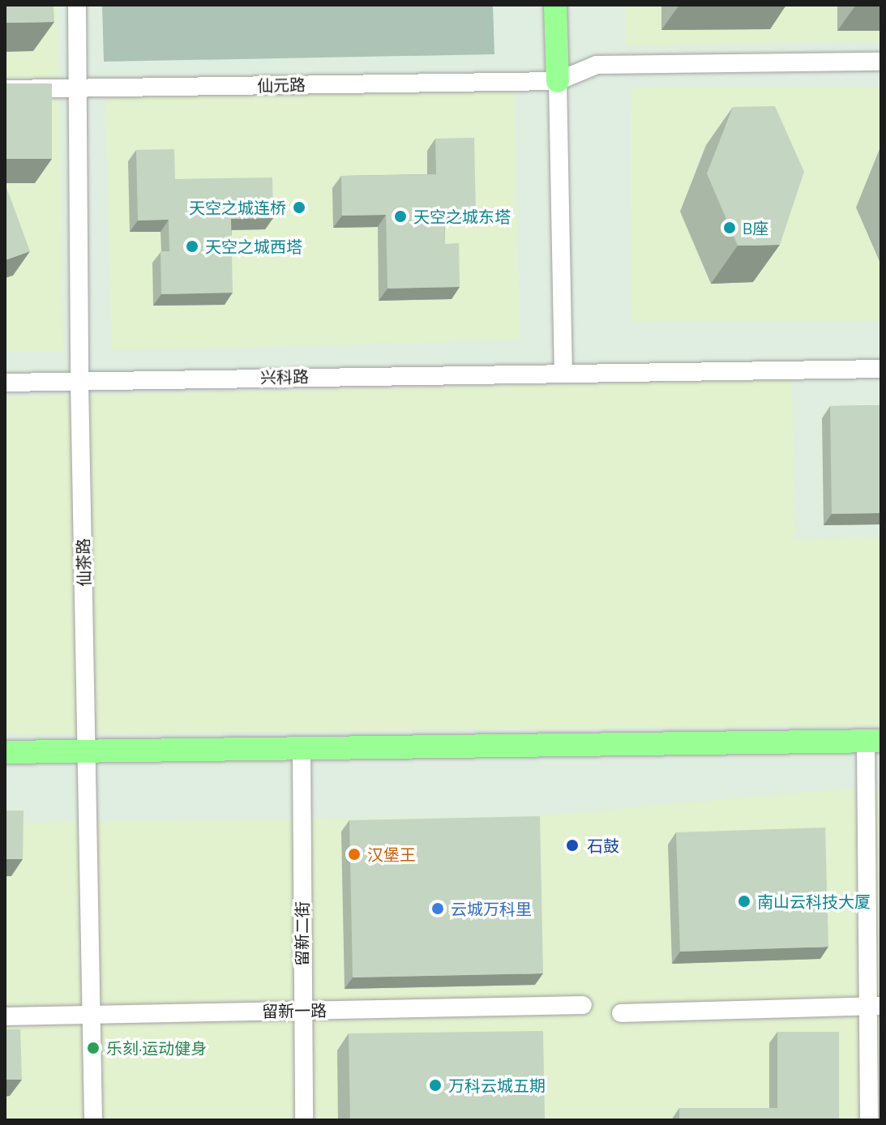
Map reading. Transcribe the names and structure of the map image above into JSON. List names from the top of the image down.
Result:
{
  "streets": {
    "street": [
      "仙元路",
      "兴科路",
      "仙茶路",
      "留新二街",
      "留新一路"
    ]
  },
  "crossings": [
    ["仙元路", "仙茶路"],
    ["兴科路", "仙茶路"],
    ["仙茶路", "留新一路"],
    ["留新二街", "留新一路"]
  ],
  "places": [
    "天空之城连桥",
    "天空之城东塔",
    "B座",
    "天空之城西塔",
    "石鼓",
    "汉堡王",
    "南山云科技大厦",
    "云城万科里",
    "乐刻·运动健身",
    "万科云城五期"
  ]
}
